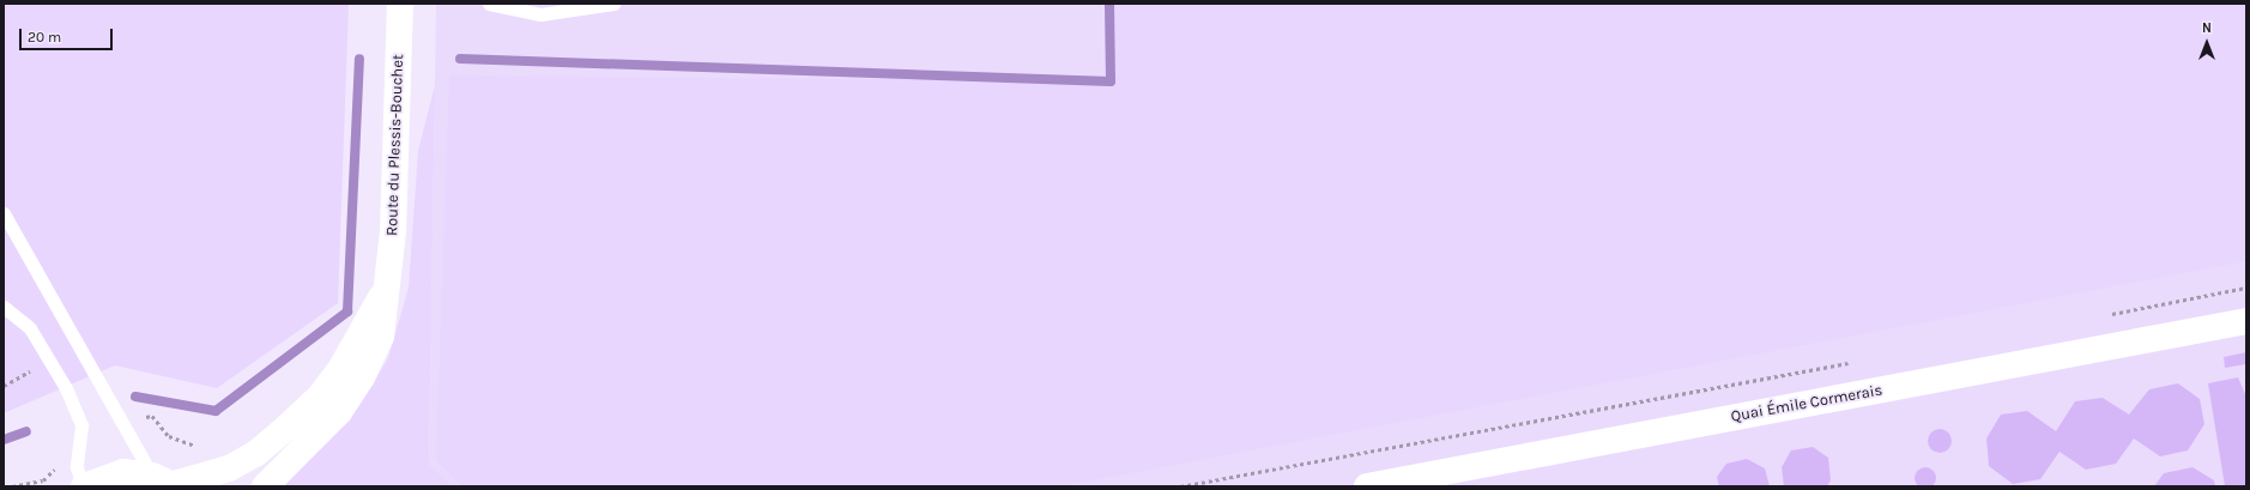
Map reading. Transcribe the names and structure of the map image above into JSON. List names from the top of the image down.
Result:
{
  "streets": {
    "main road": ["Route du Plessis-Bouchet", "Quai Émile Cormerais"]
  },
  "scale_bar": "20 m",
  "north": "top"
}
